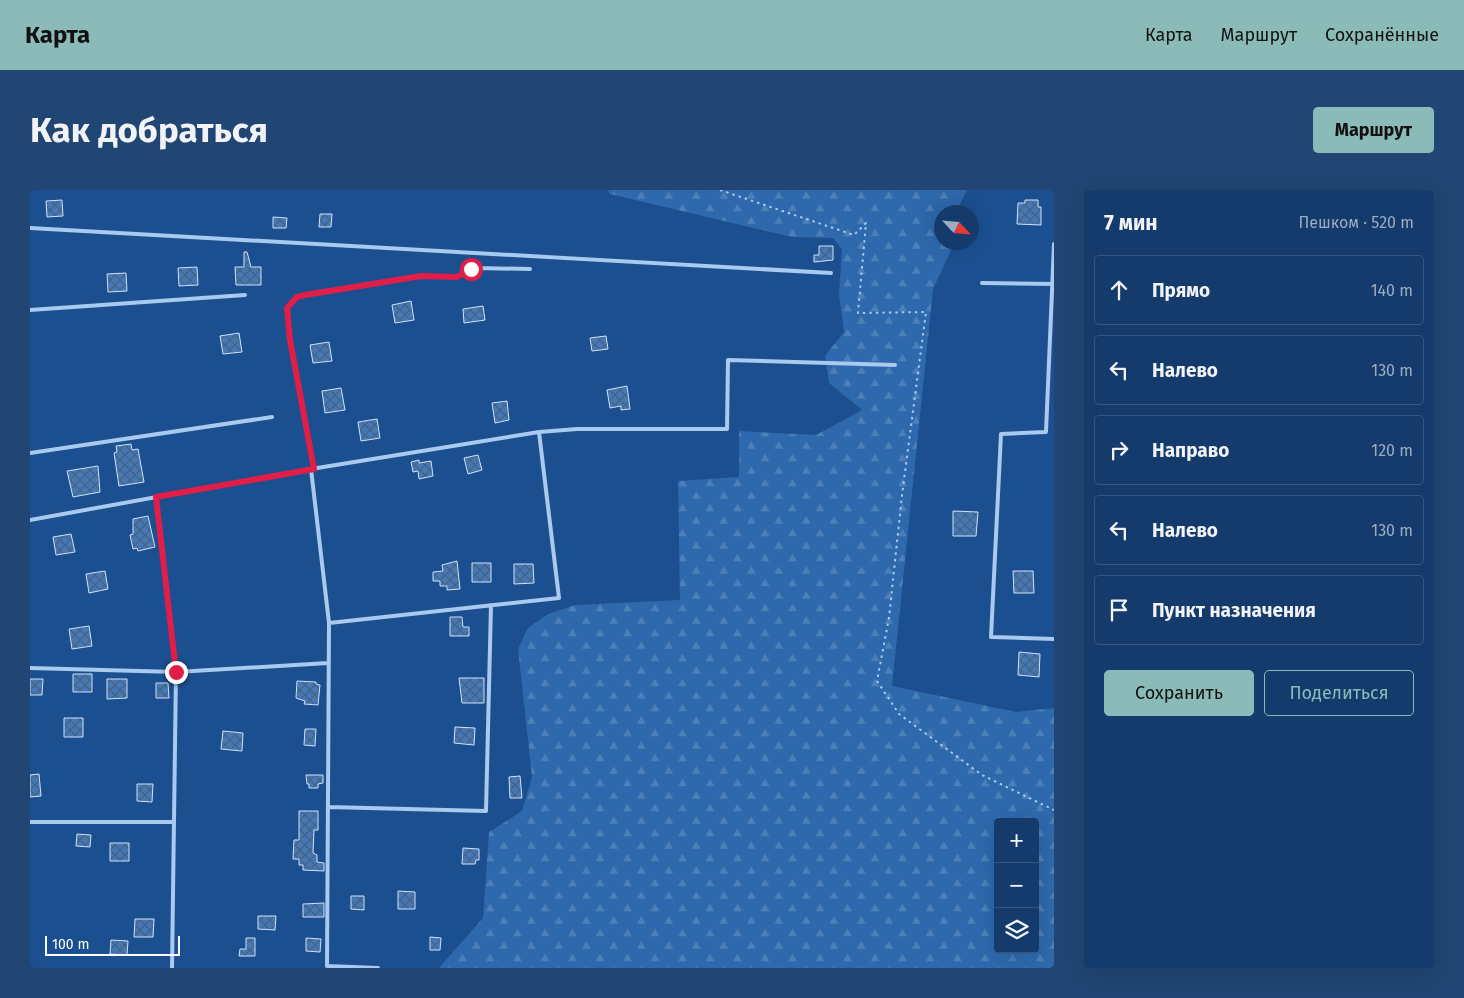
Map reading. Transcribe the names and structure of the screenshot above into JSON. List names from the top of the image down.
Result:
{
  "scale_bar": "100 m",
  "north": "bottom right",
  "page": {
    "header": "Карта",
    "nav": ["Карта", "Маршрут", "Сохранённые"],
    "buttons": [
      "Маршрут",
      ["Сохранить", "Поделиться"]
    ],
    "title": "Как добраться",
    "heading": ["7 мин", "Пешком · 520 m"],
    "list": [
      ["Прямо", "140 m"],
      ["Налево", "130 m"],
      ["Направо", "120 m"],
      ["Налево", "130 m"],
      "Пункт назначения"
    ],
    "map_buttons": ["+", "−"],
    "scale": "100 m"
  }
}
